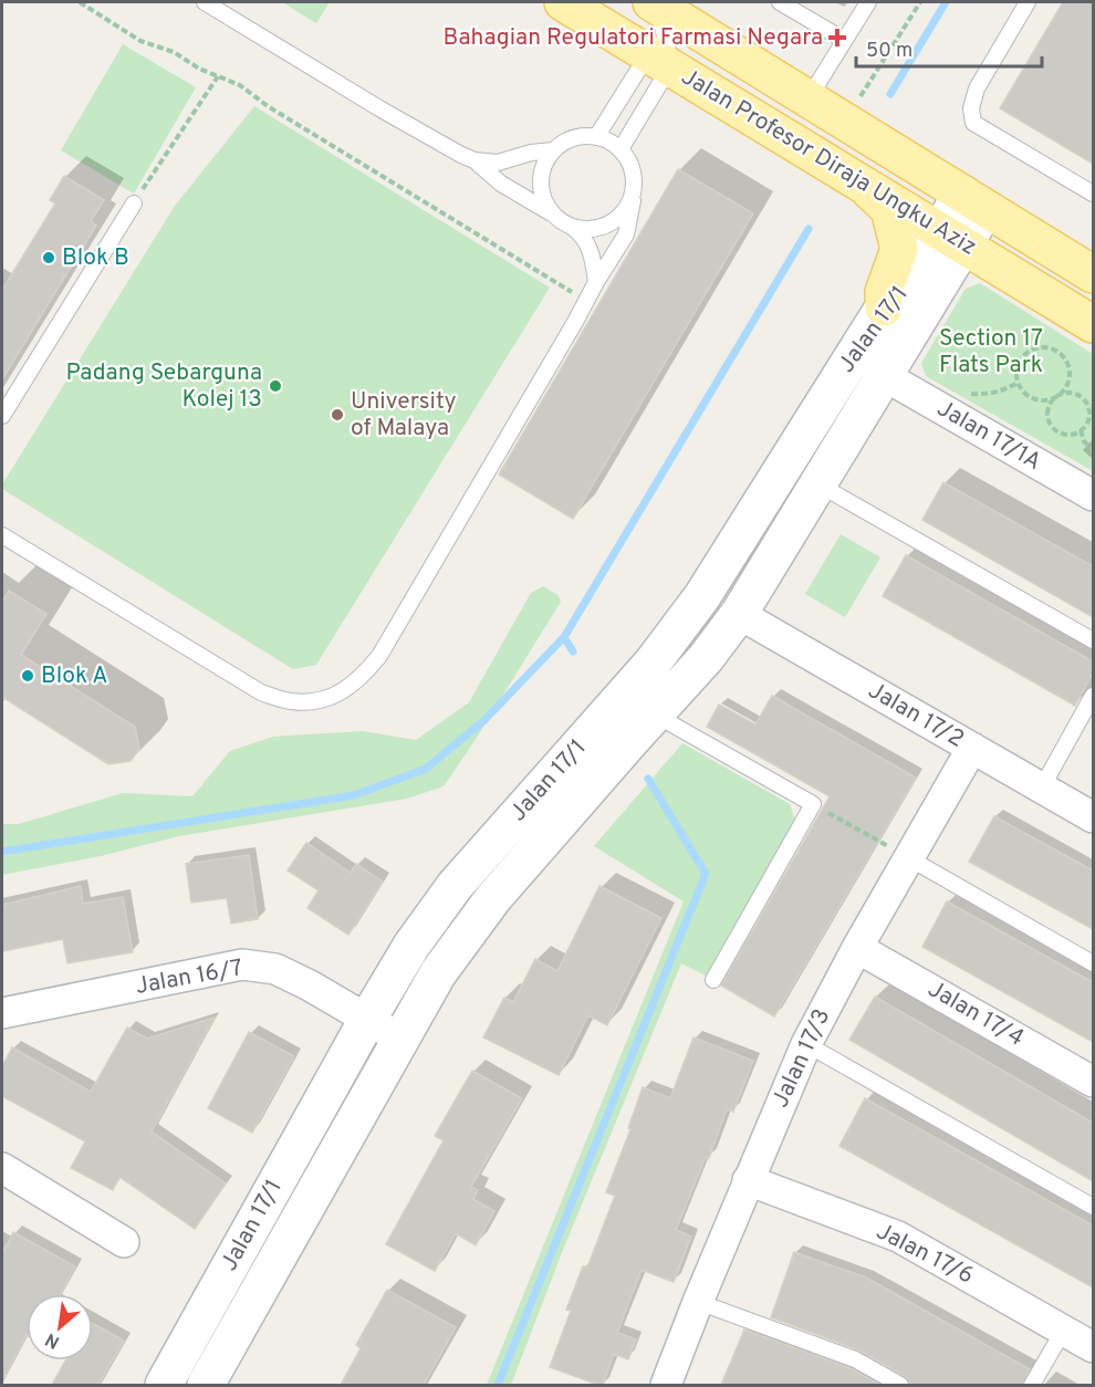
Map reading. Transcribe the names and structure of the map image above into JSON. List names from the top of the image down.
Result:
{
  "streets": {
    "main road": ["Jalan Profesor Diraja Ungku Aziz"],
    "street": [
      "Jalan 17/1",
      "Jalan 17/1A",
      "Jalan 17/2",
      "Jalan 16/7",
      "Jalan 17/4",
      "Jalan 17/3",
      "Jalan 17/6"
    ]
  },
  "crossings": [
    ["Jalan Profesor Diraja Ungku Aziz", "Jalan 17/1"],
    ["Jalan 17/1", "Jalan 17/1A"],
    ["Jalan 17/1", "Jalan 17/2"],
    ["Jalan 17/1", "Jalan 16/7"],
    ["Jalan 17/2", "Jalan 17/3"],
    ["Jalan 17/4", "Jalan 17/3"],
    ["Jalan 17/3", "Jalan 17/6"]
  ],
  "parks": ["Section 17 Flats Park"],
  "places": {
    "health": ["Bahagian Regulatori Farmasi Negara"],
    "other": [
      "Blok B",
      "Padang Sebarguna Kolej 13",
      "University of Malaya",
      "Blok A"
    ]
  },
  "scale_bar": "50 m",
  "north": "bottom left"
}
